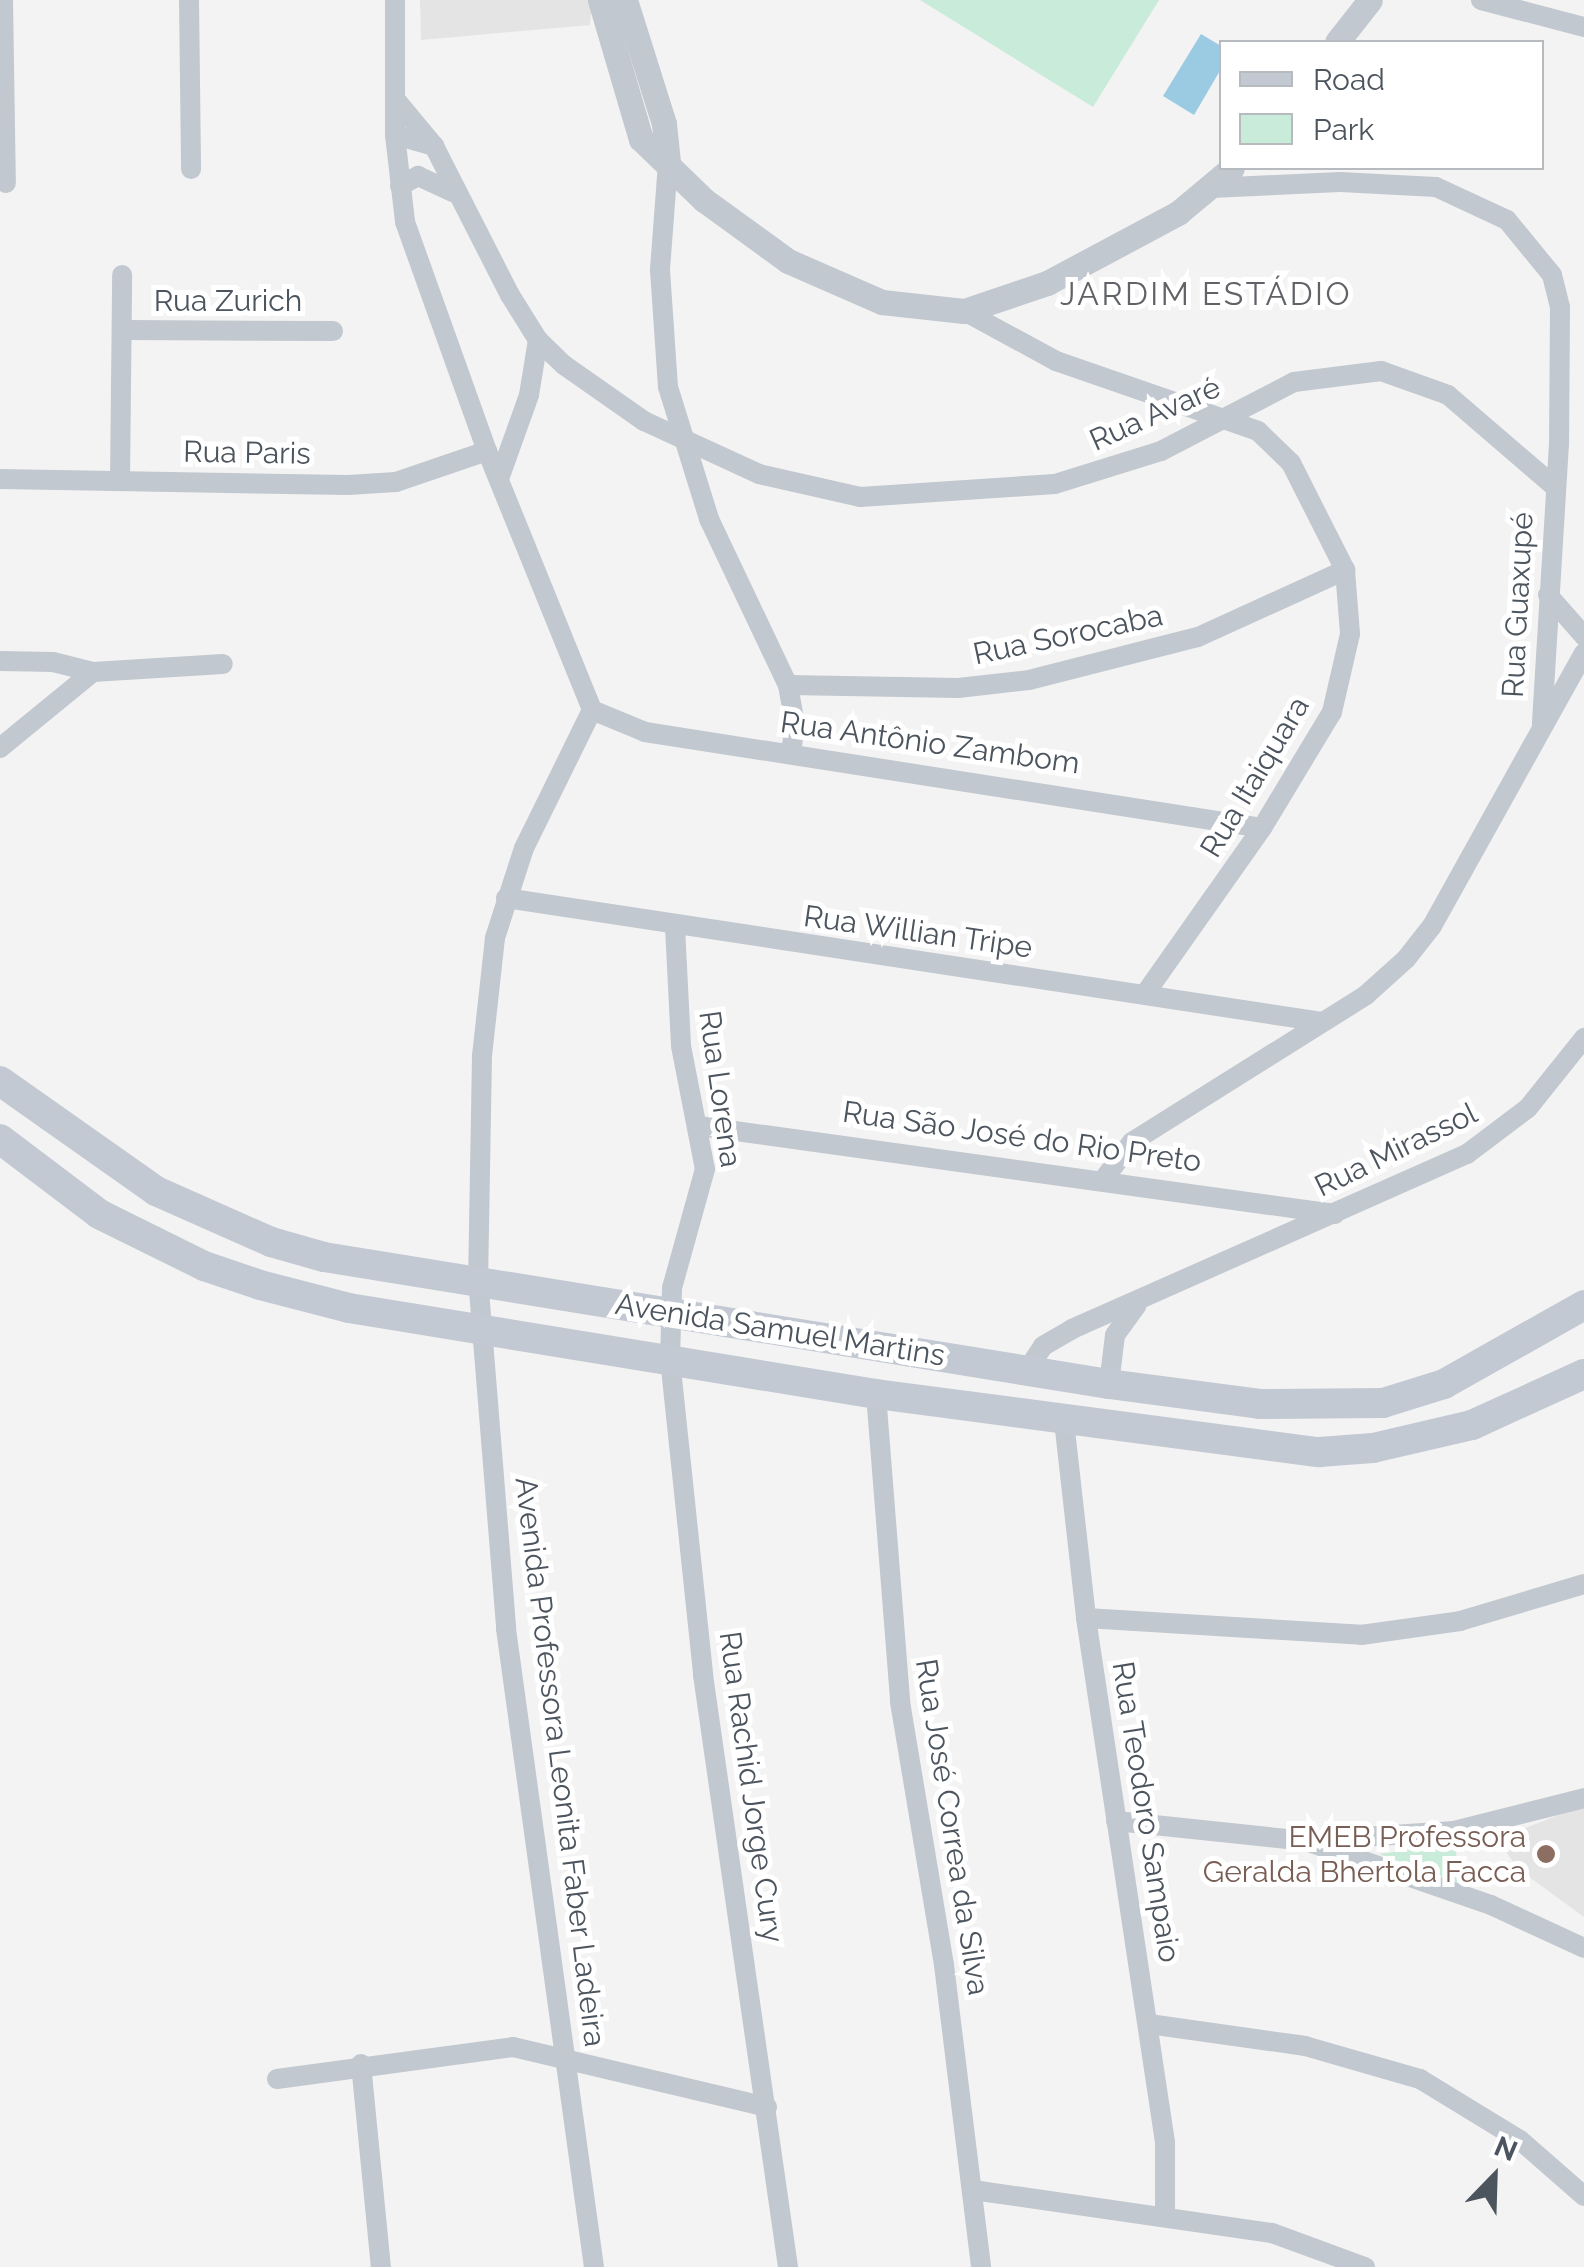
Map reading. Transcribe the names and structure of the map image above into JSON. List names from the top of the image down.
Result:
{
  "streets": {
    "main road": ["Avenida Samuel Martins"],
    "street": [
      "Rua Zurich",
      "Rua Avaré",
      "Rua Paris",
      "Rua Guaxupé",
      "Rua Sorocaba",
      "Rua Antônio Zambom",
      "Rua Itaiquara",
      "Rua Willian Tripe",
      "Rua Lorena",
      "Rua São José do Rio Preto",
      "Rua Mirassol",
      "Avenida Professora Leonita Faber Ladeira",
      "Rua Rachid Jorge Cury",
      "Rua Teodoro Sampaio",
      "Rua José Correa da Silva"
    ]
  },
  "crossings": [
    ["Rua Avaré", "Rua Guaxupé"],
    ["Rua Avaré", "Rua Itaiquara"],
    ["Rua Guaxupé", "Rua Willian Tripe"],
    ["Rua Guaxupé", "Rua São José do Rio Preto"],
    ["Rua Sorocaba", "Rua Itaiquara"],
    ["Rua Antônio Zambom", "Rua Itaiquara"],
    ["Rua Antônio Zambom", "Avenida Professora Leonita Faber Ladeira"],
    ["Rua Itaiquara", "Rua Willian Tripe"],
    ["Rua Willian Tripe", "Rua Lorena"],
    ["Rua Willian Tripe", "Avenida Professora Leonita Faber Ladeira"],
    ["Rua Lorena", "Rua São José do Rio Preto"],
    ["Rua Lorena", "Avenida Samuel Martins"],
    ["Rua Lorena", "Rua Rachid Jorge Cury"],
    ["Rua São José do Rio Preto", "Rua Mirassol"],
    ["Rua Mirassol", "Avenida Samuel Martins"],
    ["Avenida Samuel Martins", "Avenida Professora Leonita Faber Ladeira"],
    ["Avenida Samuel Martins", "Rua Rachid Jorge Cury"],
    ["Avenida Samuel Martins", "Rua Teodoro Sampaio"],
    ["Avenida Samuel Martins", "Rua José Correa da Silva"]
  ],
  "districts": ["JARDIM ESTÁDIO"],
  "places": ["EMEB Professora Geralda Bhertola Facca"],
  "legend": ["Road", "Park"],
  "north": "top right"
}
